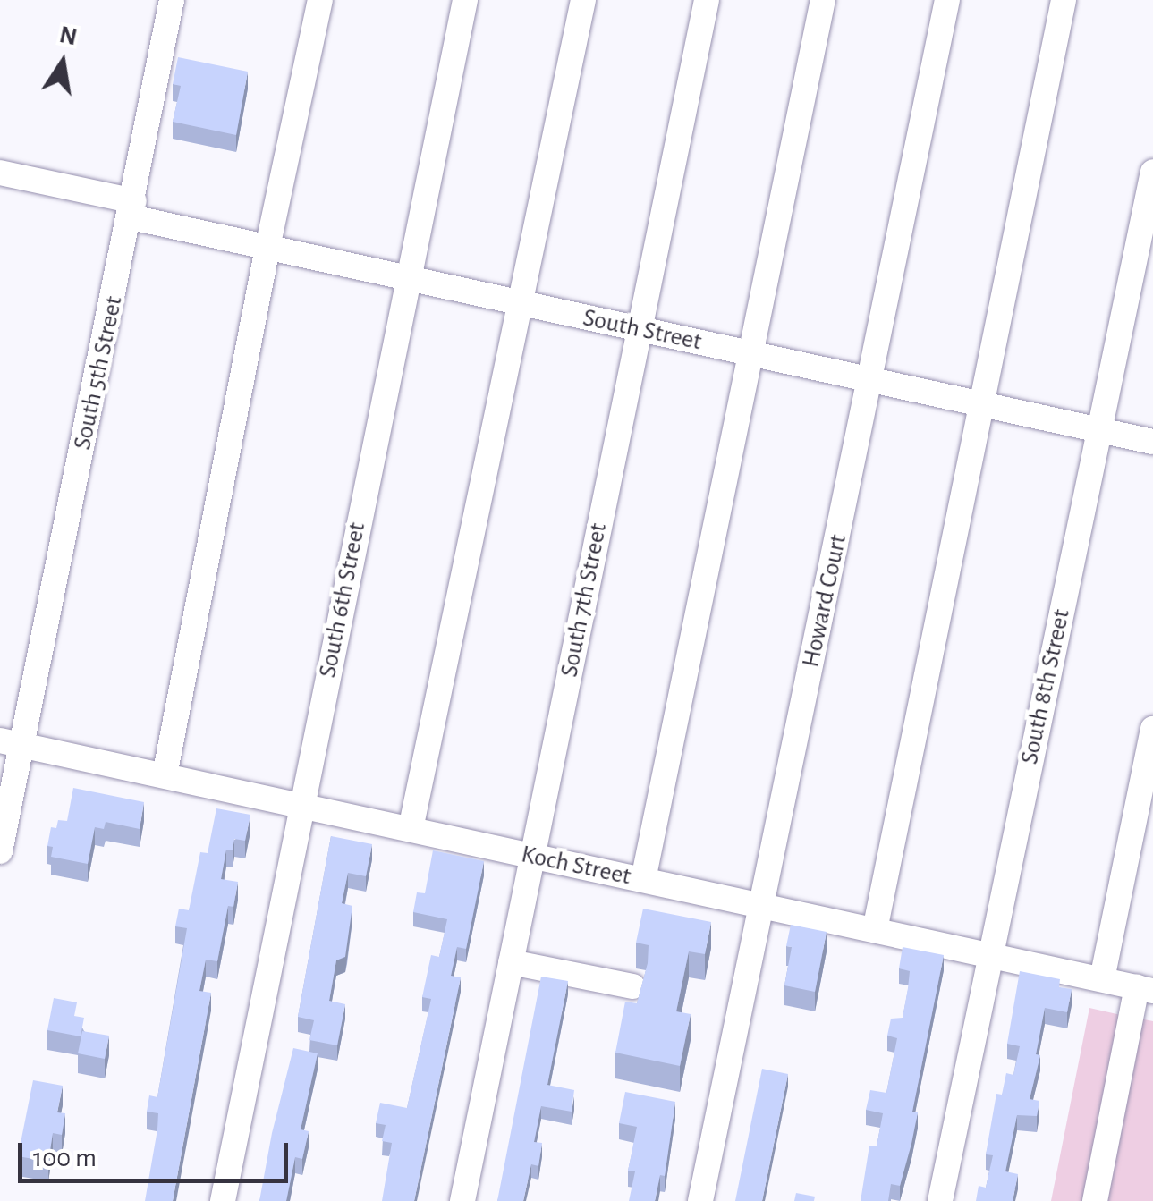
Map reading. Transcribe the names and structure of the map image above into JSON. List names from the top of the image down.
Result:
{
  "streets": {
    "street": [
      "South Street",
      "South 5th Street",
      "South 6th Street",
      "South 7th Street",
      "Howard Court",
      "South 8th Street",
      "Koch Street"
    ]
  },
  "crossings": [
    ["South Street", "South 5th Street"],
    ["South Street", "South 6th Street"],
    ["South Street", "South 7th Street"],
    ["South Street", "Howard Court"],
    ["South Street", "South 8th Street"],
    ["South 5th Street", "Koch Street"],
    ["South 6th Street", "Koch Street"],
    ["South 7th Street", "Koch Street"],
    ["Howard Court", "Koch Street"],
    ["South 8th Street", "Koch Street"]
  ],
  "scale_bar": "100 m",
  "north": "top"
}
